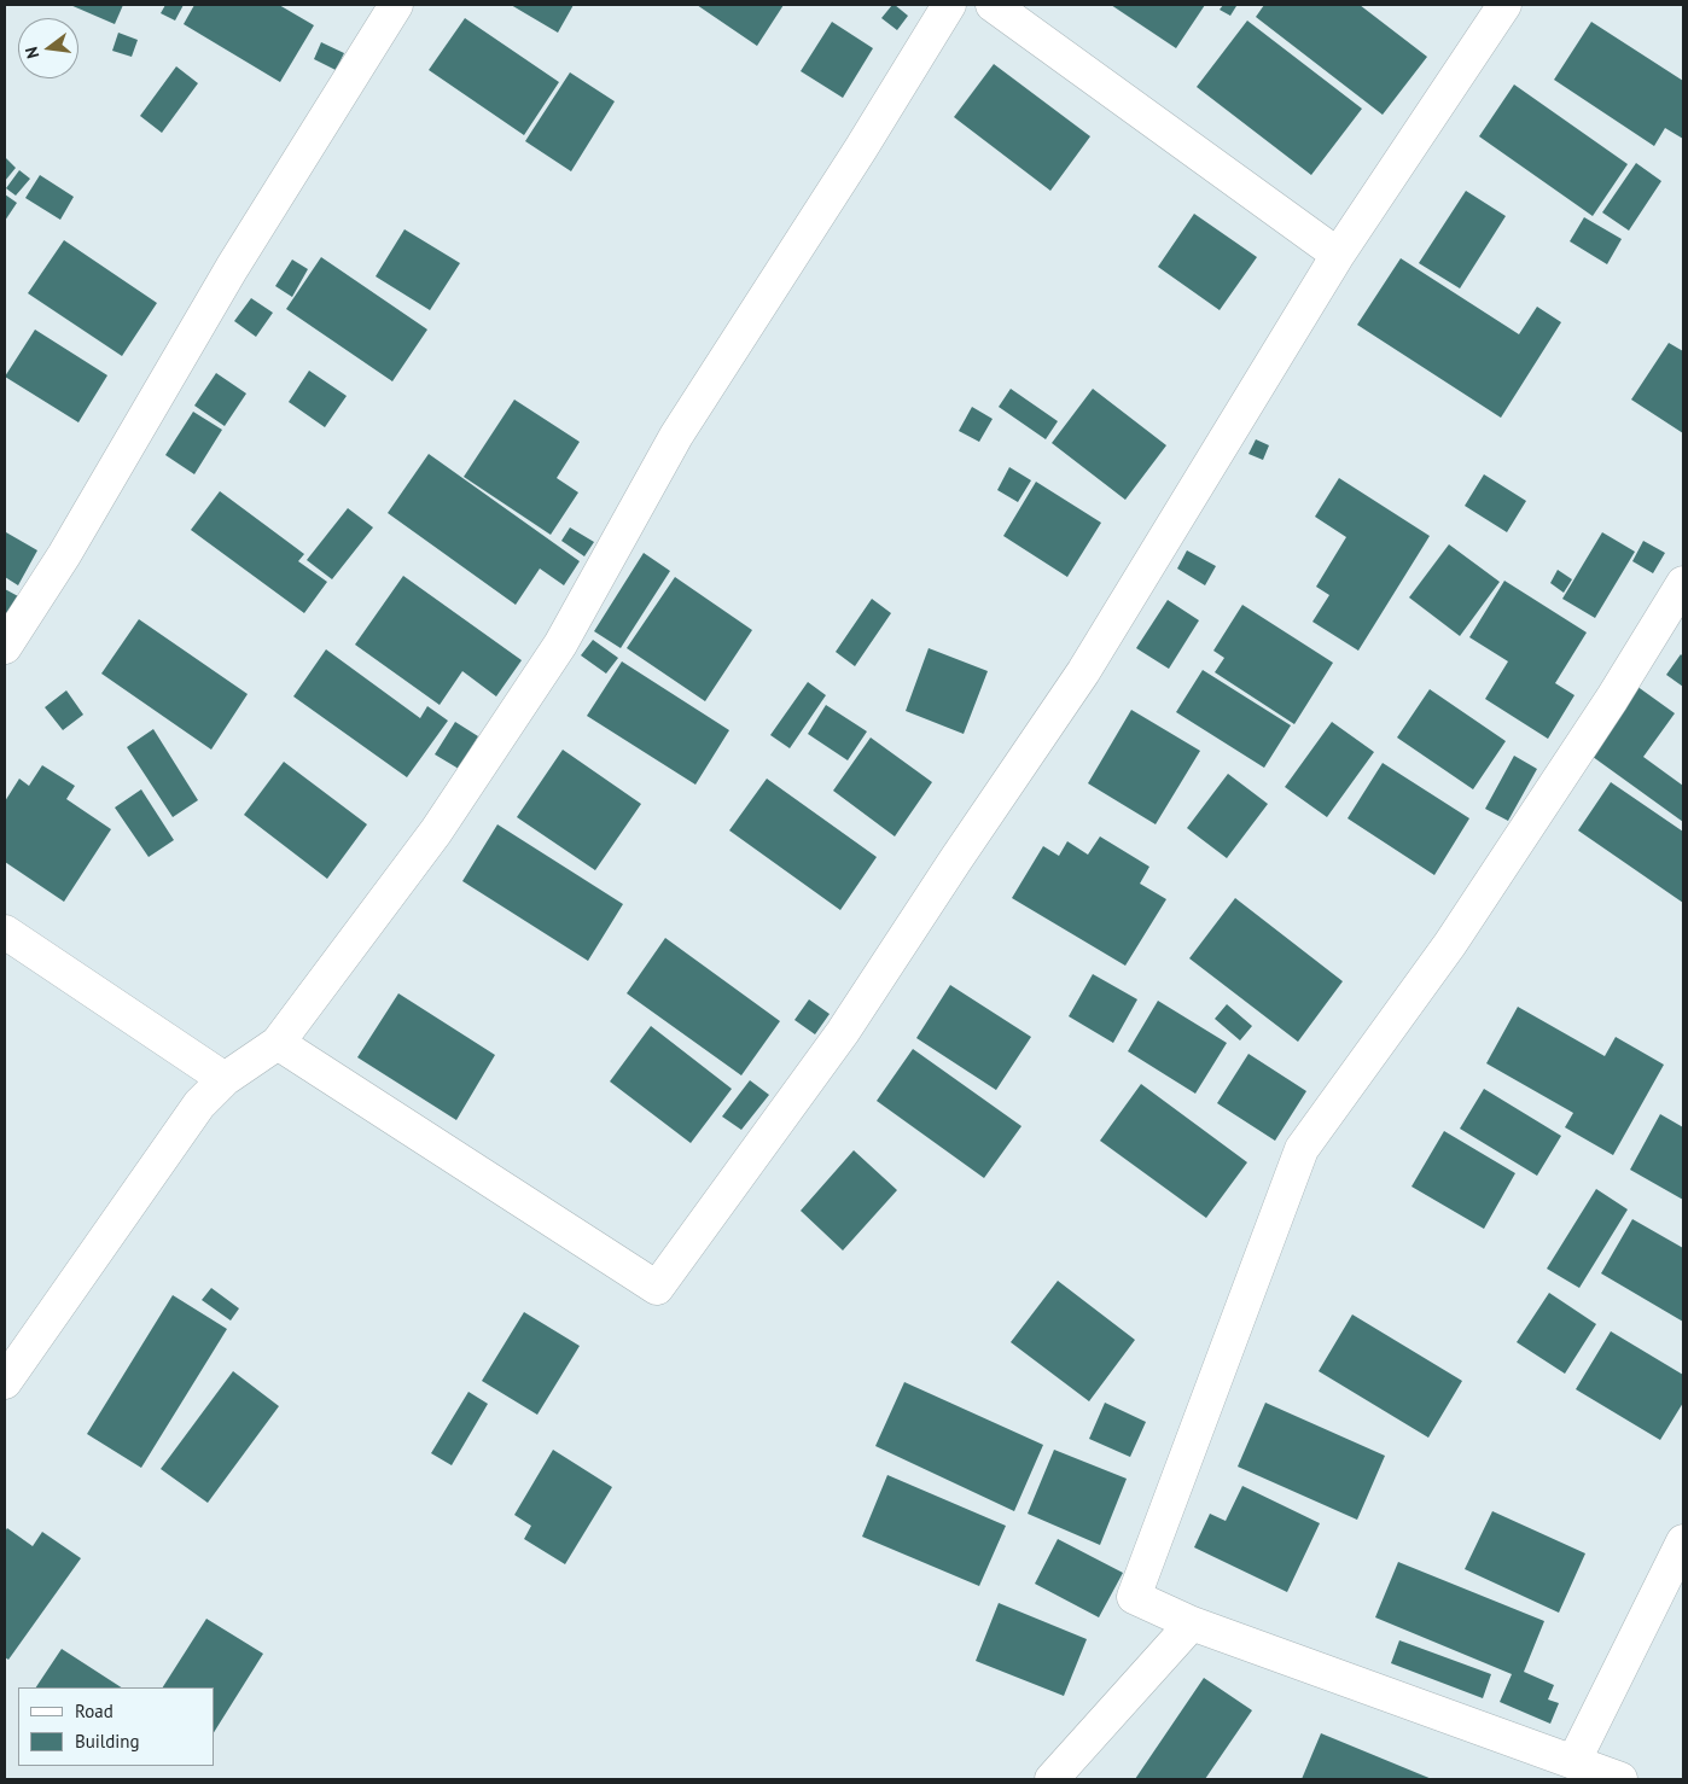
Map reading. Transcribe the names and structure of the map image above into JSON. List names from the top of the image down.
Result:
{
  "legend": ["Road", "Building"],
  "north": "left"
}
